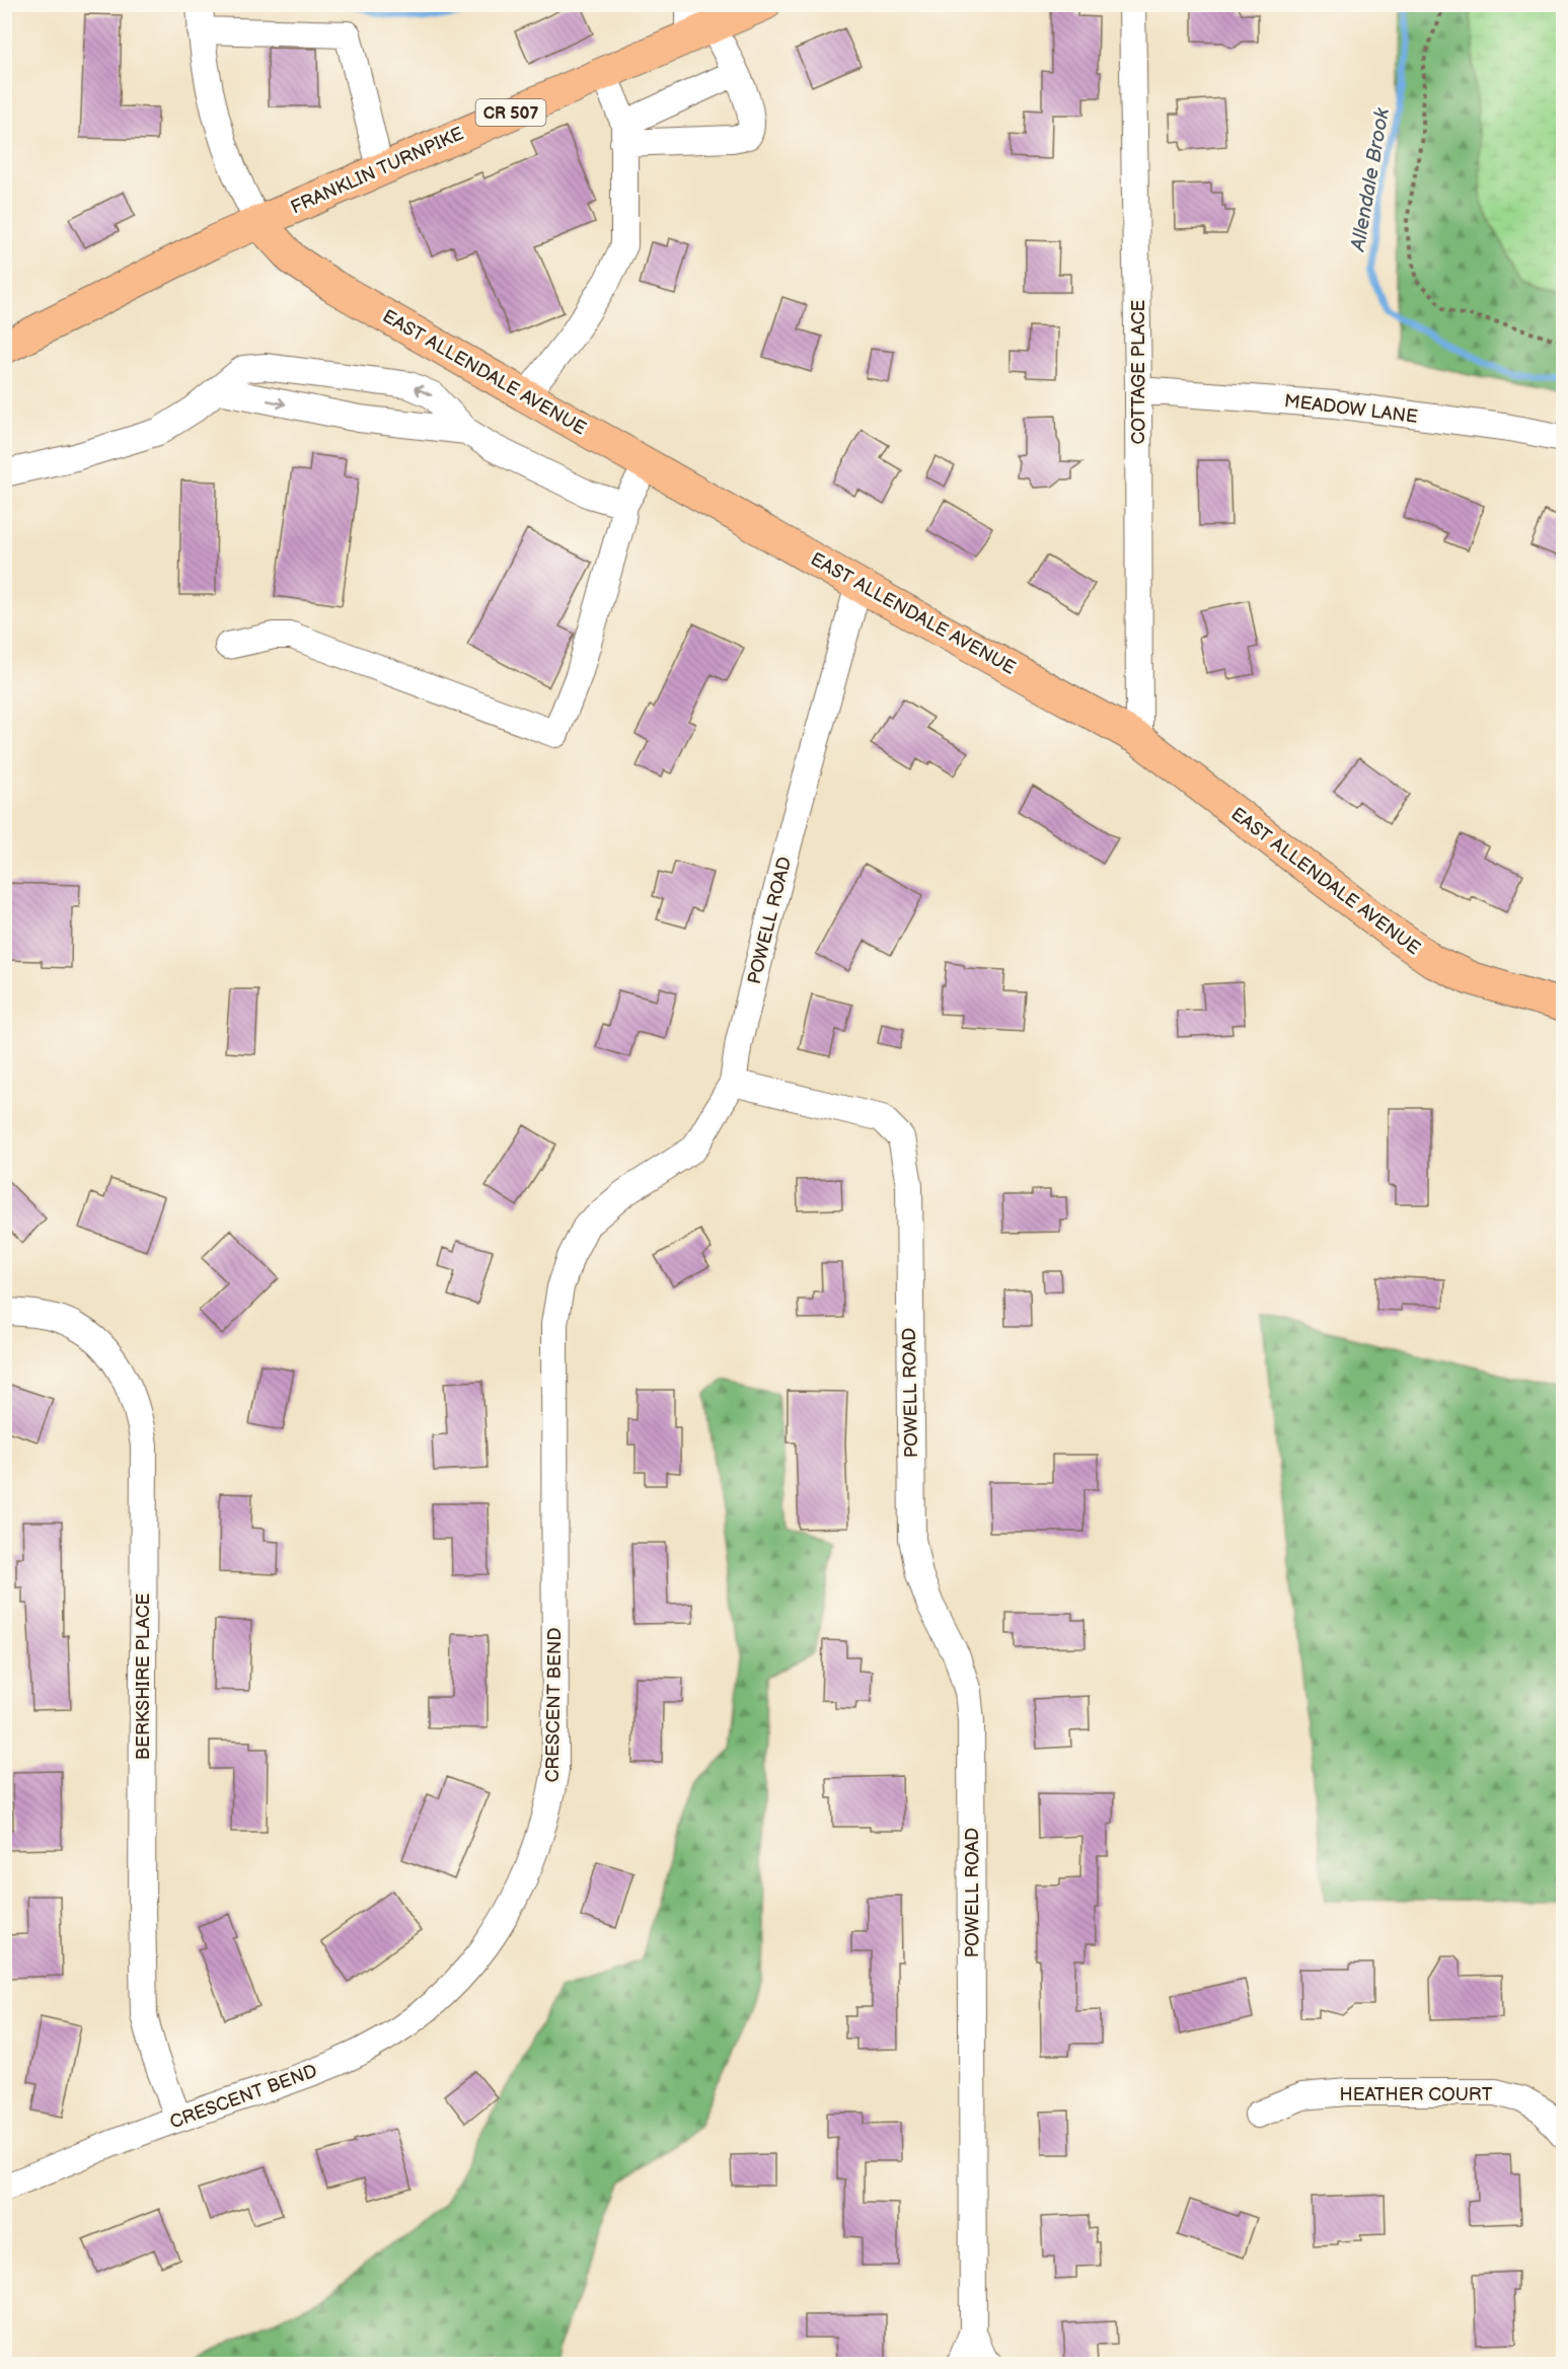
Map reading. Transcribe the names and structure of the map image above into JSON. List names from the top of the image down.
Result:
{
  "streets": {
    "main road": ["CR 507", "FRANKLIN TURNPIKE", "EAST ALLENDALE AVENUE"],
    "street": [
      "COTTAGE PLACE",
      "MEADOW LANE",
      "POWELL ROAD",
      "BERKSHIRE PLACE",
      "CRESCENT BEND",
      "HEATHER COURT"
    ]
  },
  "crossings": [
    ["CR 507", "FRANKLIN TURNPIKE"],
    ["CR 507", "EAST ALLENDALE AVENUE"],
    ["FRANKLIN TURNPIKE", "EAST ALLENDALE AVENUE"],
    ["EAST ALLENDALE AVENUE", "COTTAGE PLACE"],
    ["EAST ALLENDALE AVENUE", "POWELL ROAD"],
    ["COTTAGE PLACE", "MEADOW LANE"],
    ["POWELL ROAD", "CRESCENT BEND"],
    ["BERKSHIRE PLACE", "CRESCENT BEND"]
  ],
  "water": ["Allendale Brook"]
}
